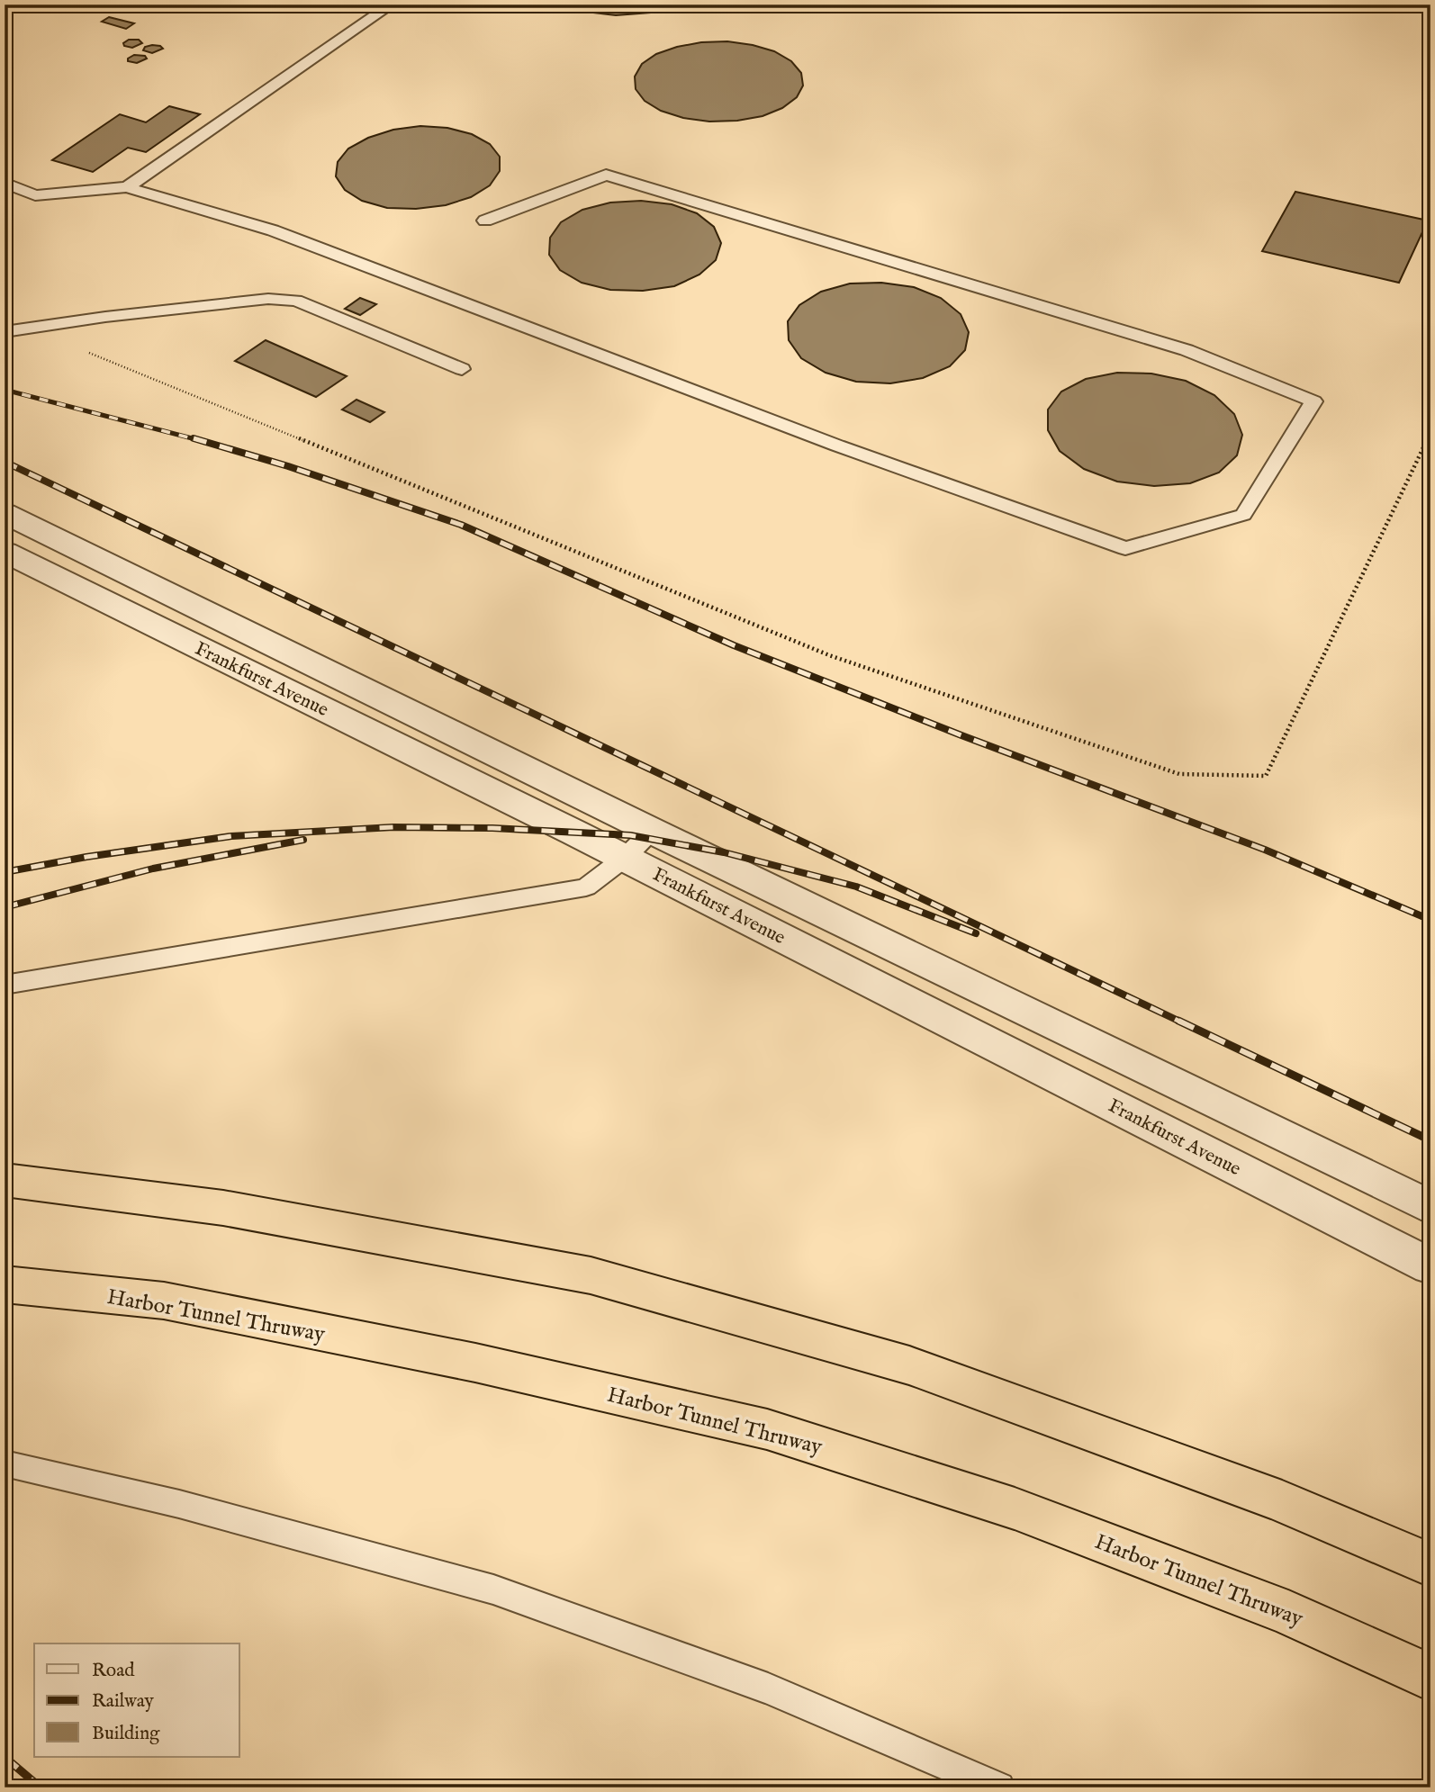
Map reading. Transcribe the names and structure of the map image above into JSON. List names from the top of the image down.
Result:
{
  "streets": {
    "highway": ["Harbor Tunnel Thruway"],
    "street": ["Frankfurst Avenue"]
  },
  "legend": ["Road", "Railway", "Building"]
}
